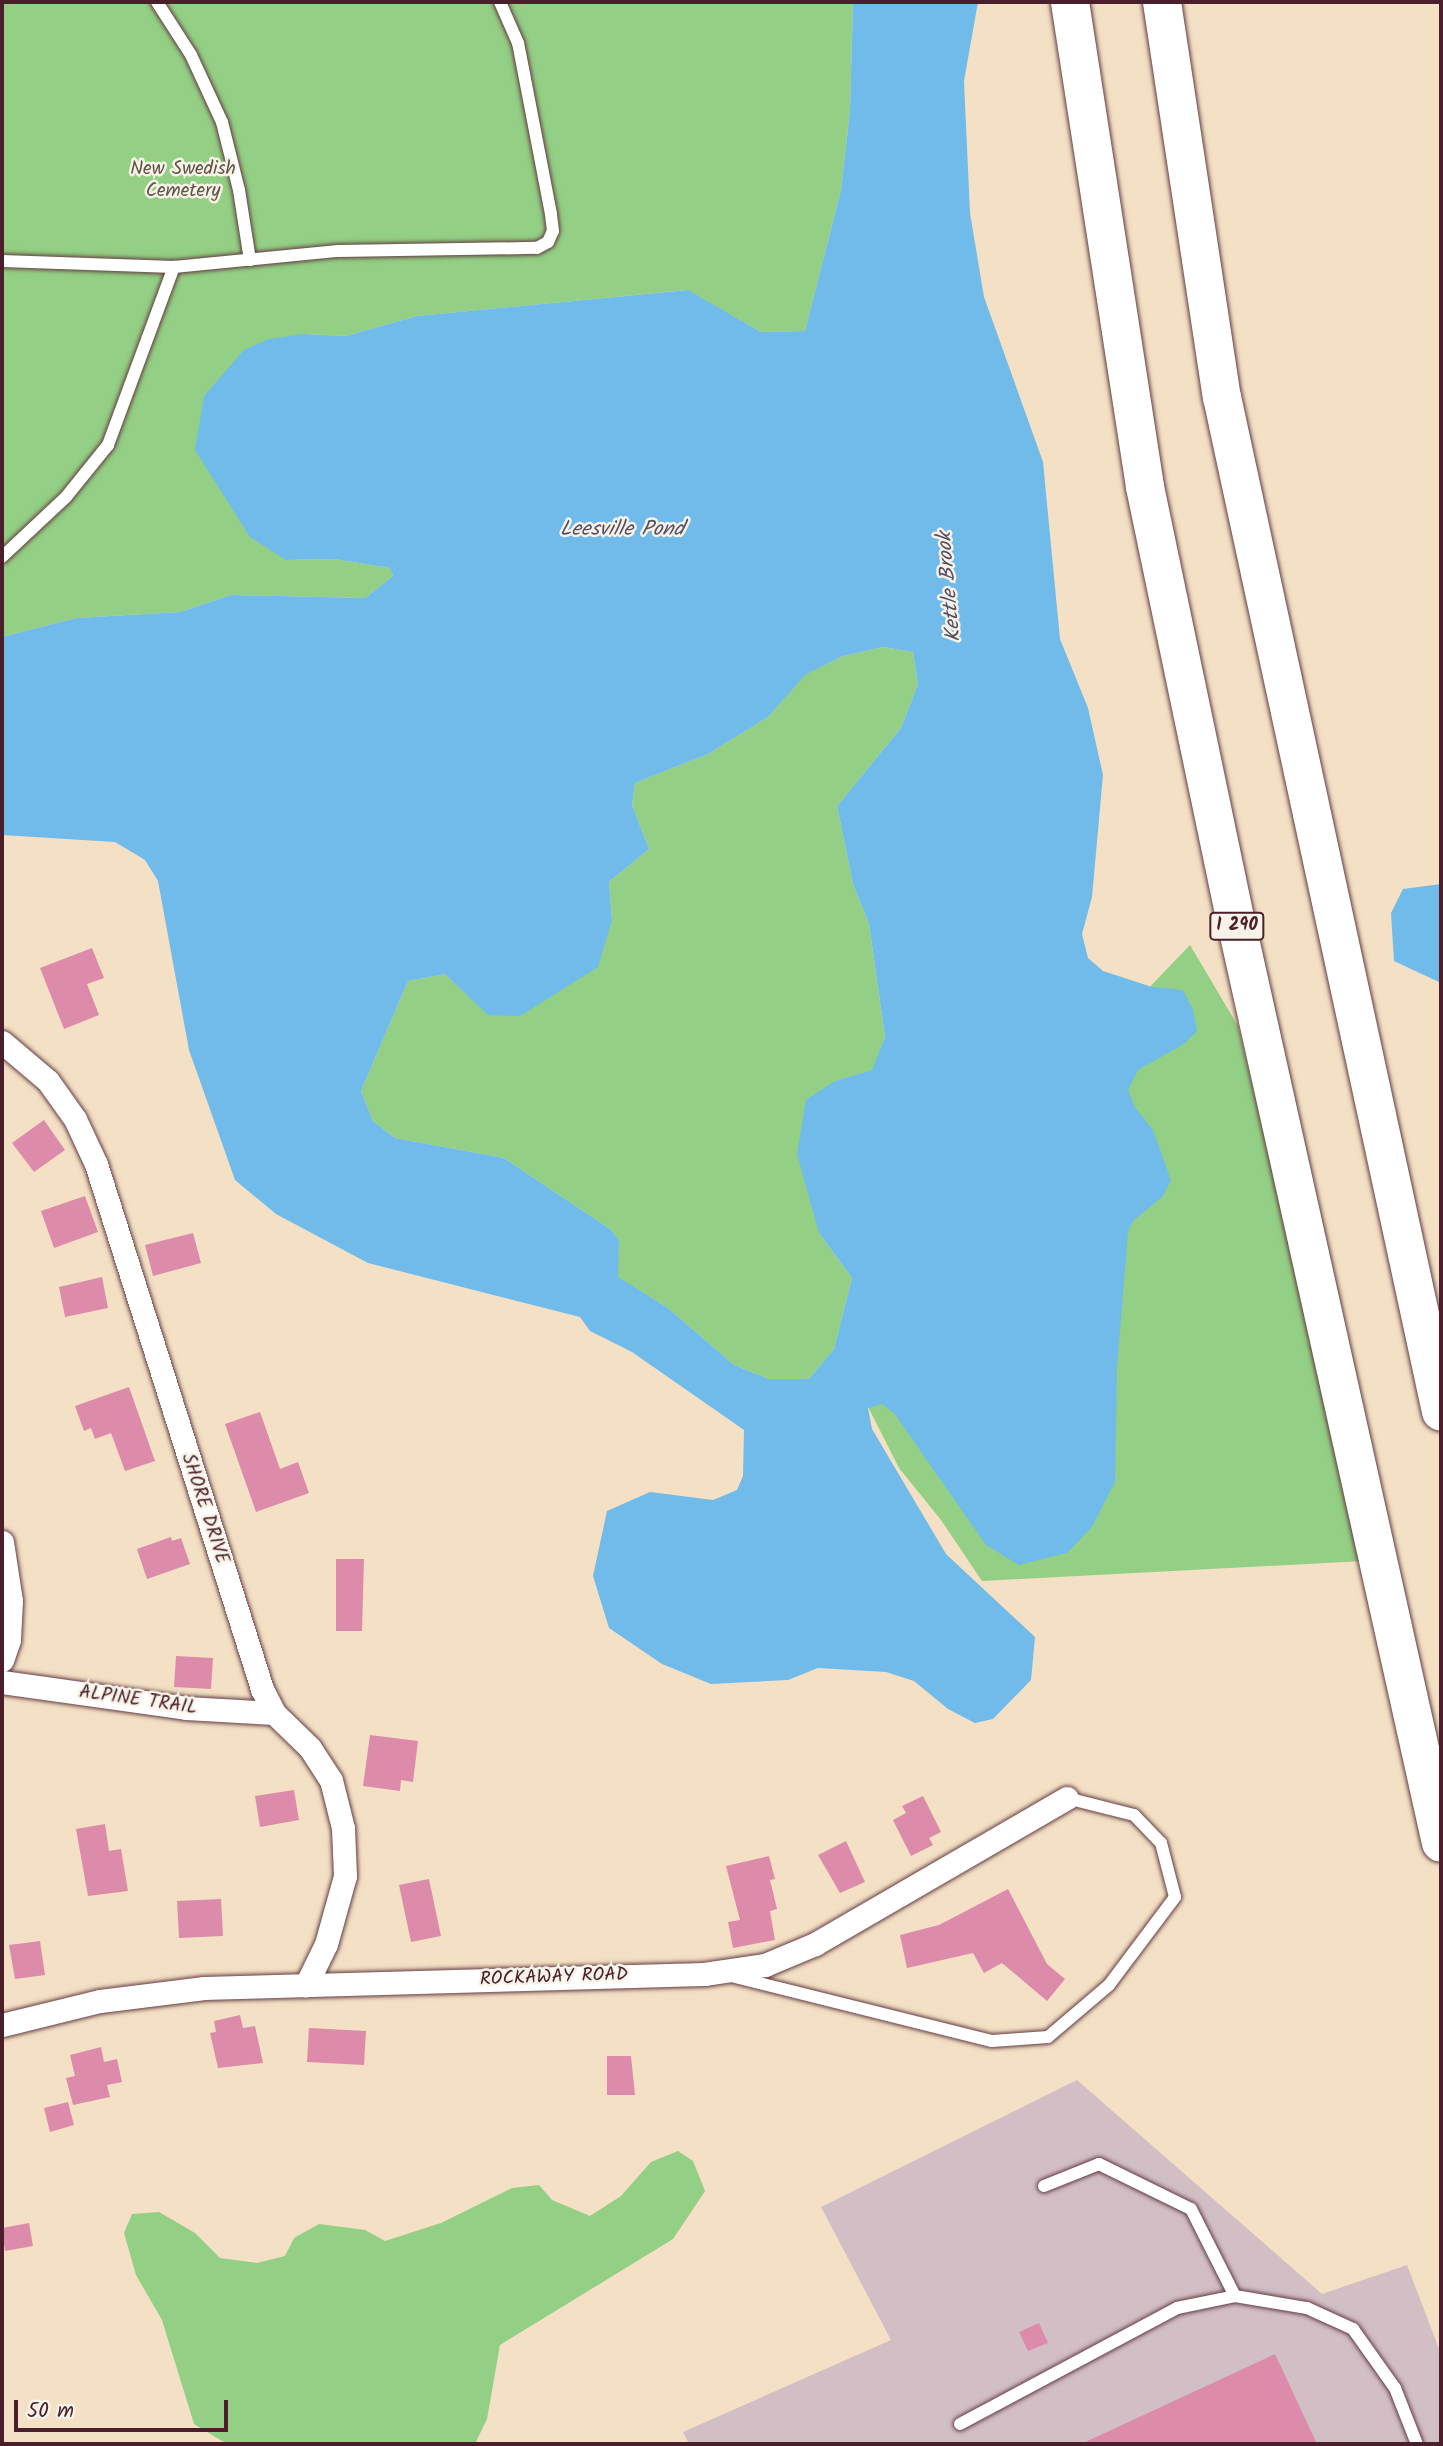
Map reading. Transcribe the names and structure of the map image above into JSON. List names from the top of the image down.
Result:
{
  "streets": {
    "highway": ["I 290"],
    "street": ["SHORE DRIVE", "ALPINE TRAIL", "ROCKAWAY ROAD"]
  },
  "crossings": [
    ["SHORE DRIVE", "ALPINE TRAIL"],
    ["SHORE DRIVE", "ROCKAWAY ROAD"]
  ],
  "water": ["Leesville Pond", "Kettle Brook"],
  "parks": ["New Swedish Cemetery"],
  "scale_bar": "50 m"
}
